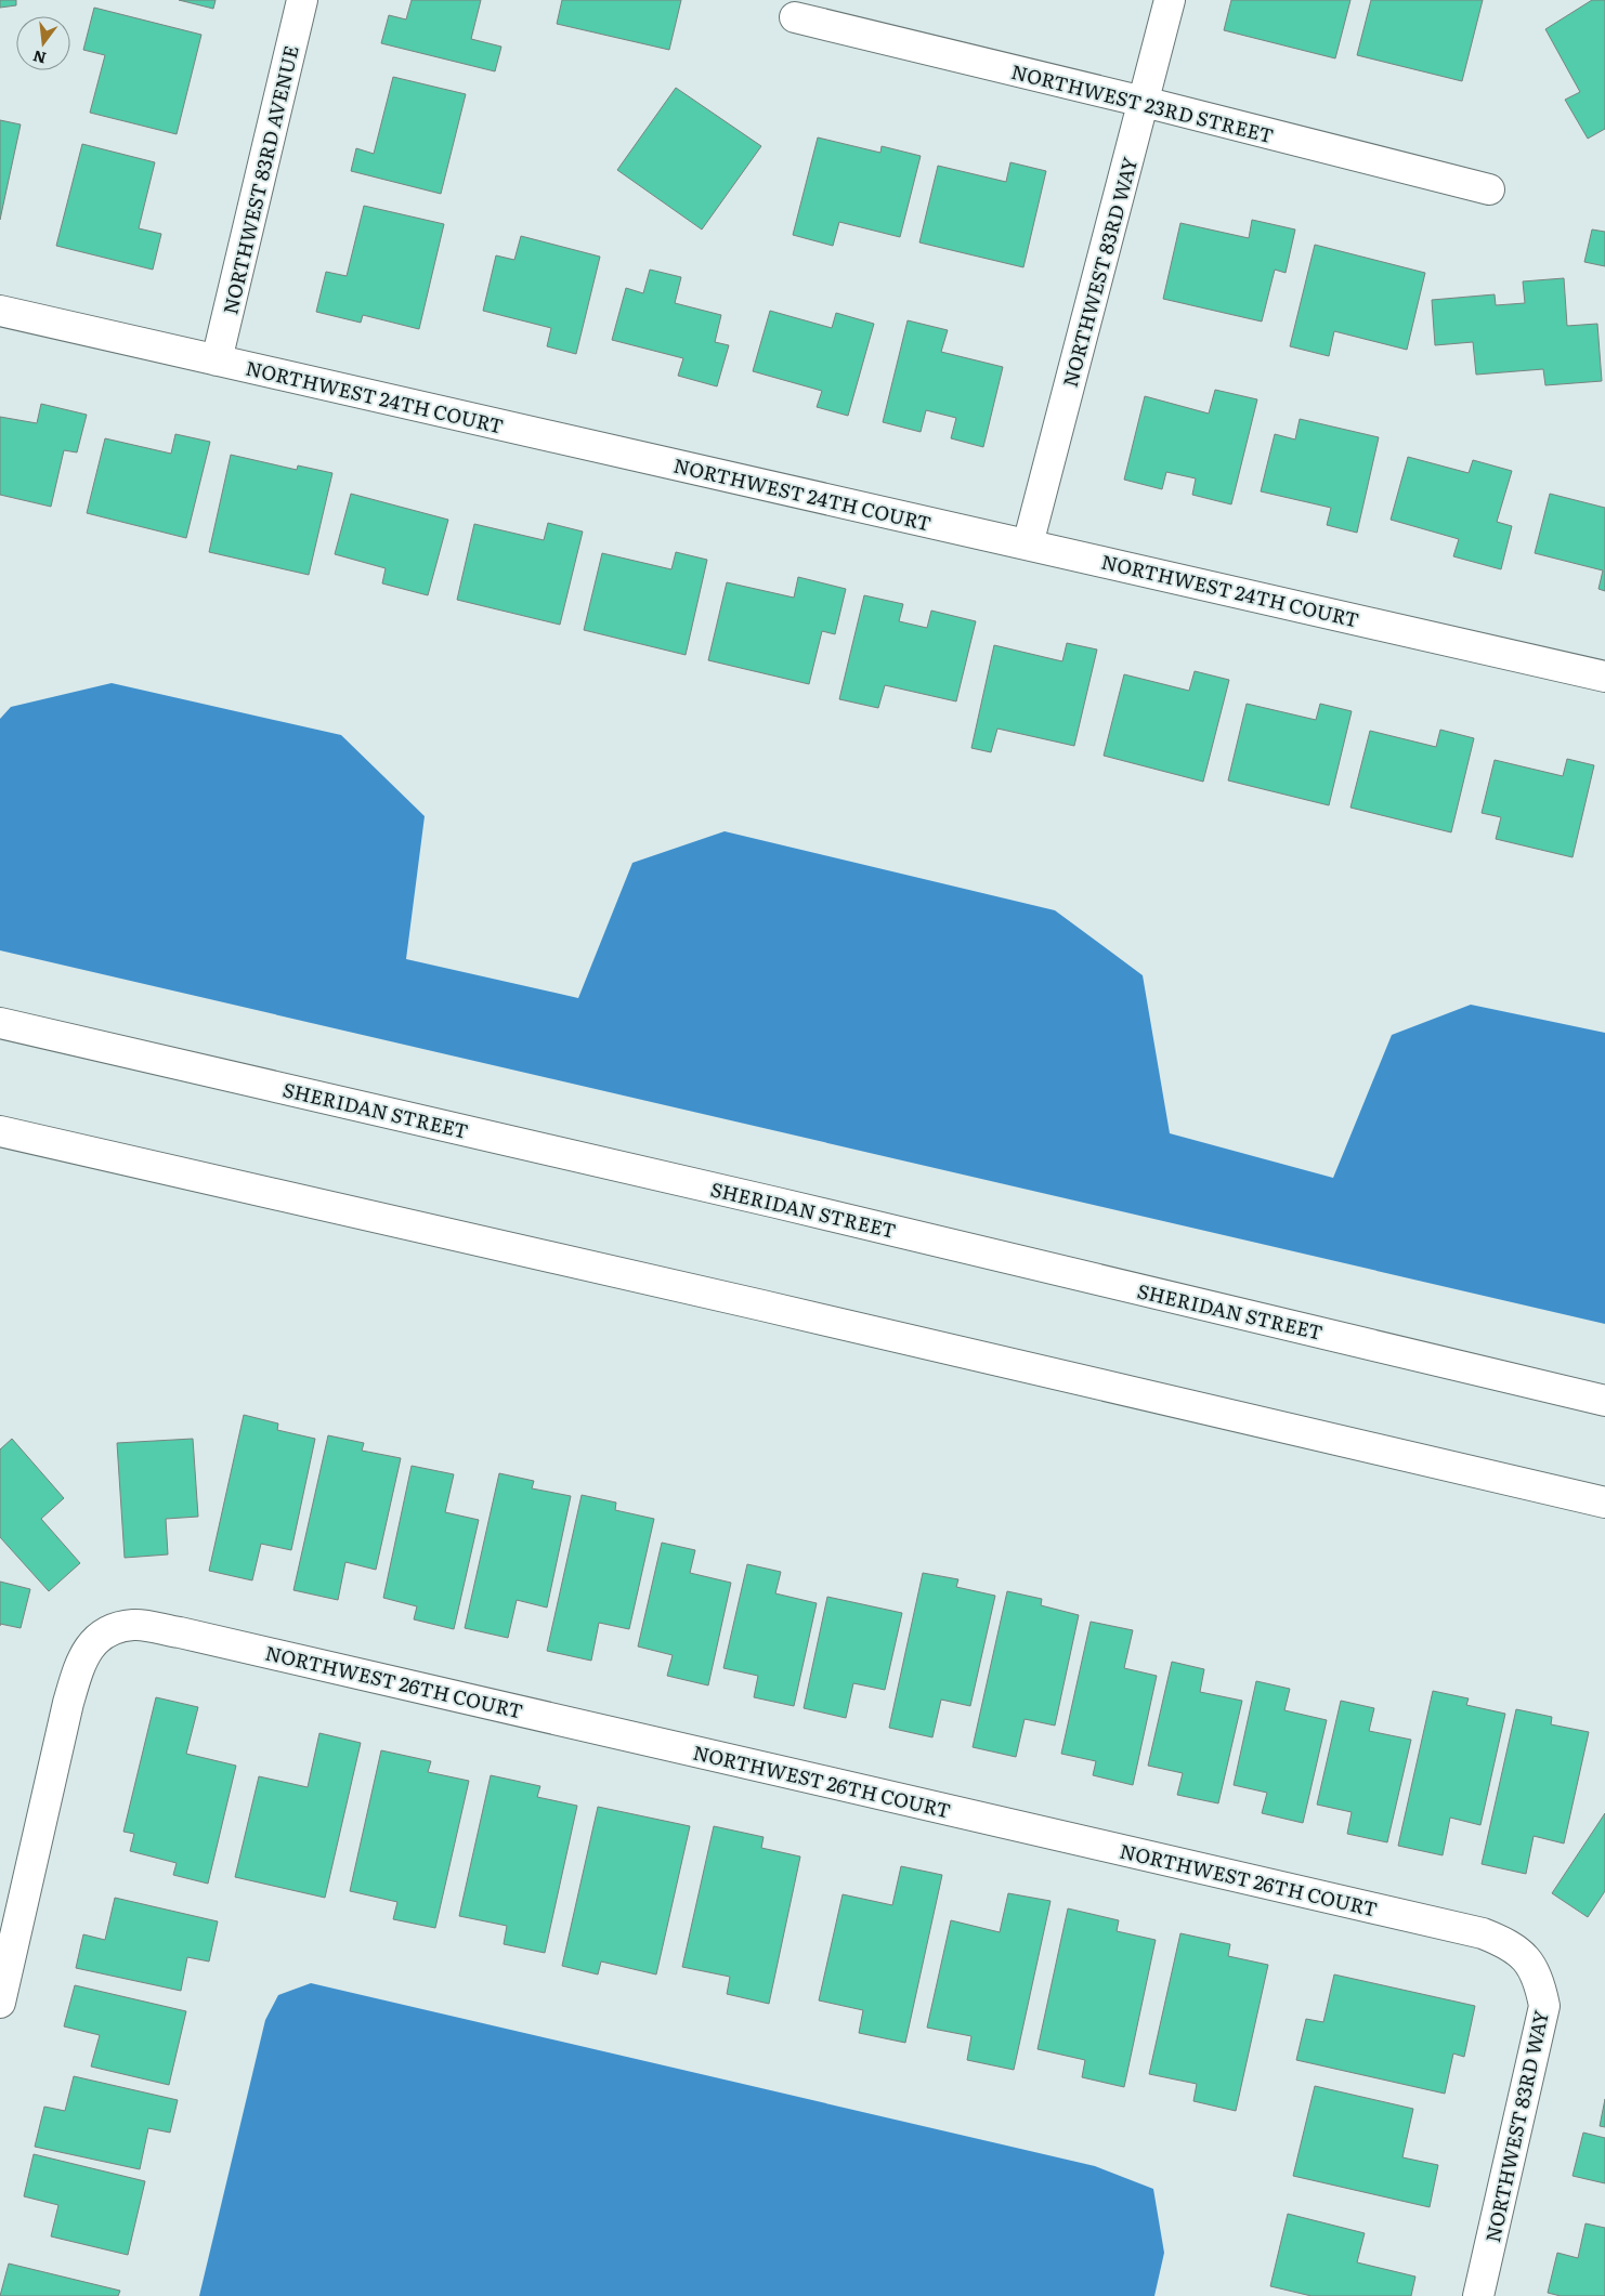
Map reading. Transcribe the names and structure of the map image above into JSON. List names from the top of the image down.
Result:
{
  "streets": {
    "street": [
      "NORTHWEST 23RD STREET",
      "NORTHWEST 83RD AVENUE",
      "NORTHWEST 83RD WAY",
      "NORTHWEST 24TH COURT",
      "SHERIDAN STREET",
      "NORTHWEST 26TH COURT"
    ]
  },
  "crossings": [
    ["NORTHWEST 23RD STREET", "NORTHWEST 83RD WAY"],
    ["NORTHWEST 83RD AVENUE", "NORTHWEST 24TH COURT"],
    ["NORTHWEST 83RD WAY", "NORTHWEST 24TH COURT"],
    ["NORTHWEST 83RD WAY", "NORTHWEST 26TH COURT"]
  ],
  "north": "bottom"
}
